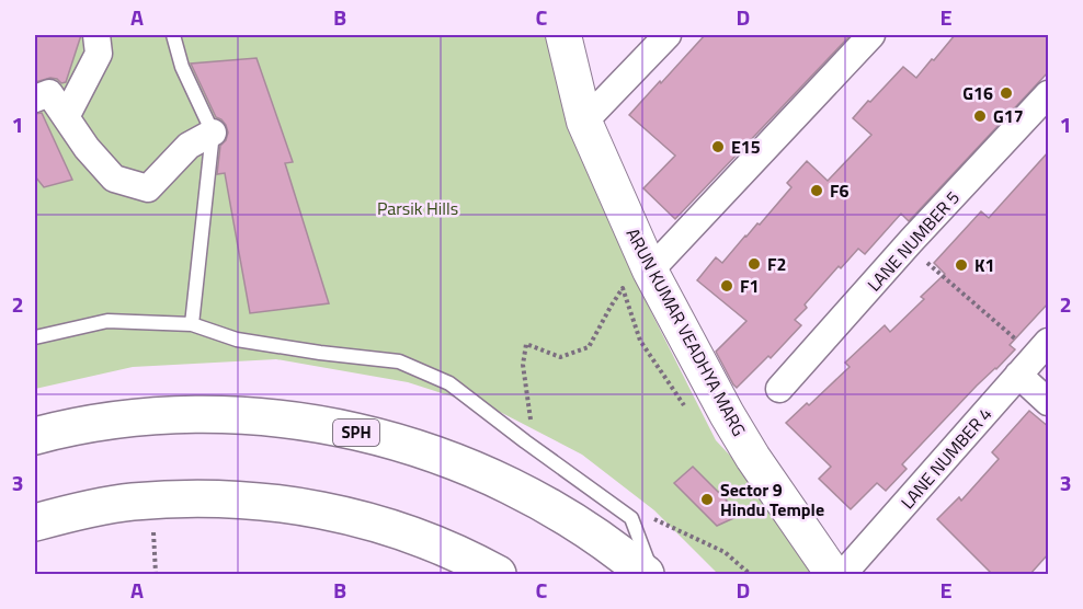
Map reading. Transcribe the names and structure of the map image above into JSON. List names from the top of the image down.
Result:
{
  "streets": {
    "highway": ["SPH"],
    "street": ["LANE NUMBER 5", "ARUN KUMAR VEADHYA MARG", "LANE NUMBER 4"]
  },
  "parks": ["Parsik Hills"],
  "places": [
    "G16",
    "G17",
    "E15",
    "F6",
    "F2",
    "K1",
    "F1",
    "Sector 9 Hindu Temple"
  ],
  "grid": {
    "columns": [
      "A",
      "B",
      "C",
      "D",
      "E"
    ],
    "rows": ["1", "2", "3"]
  }
}
